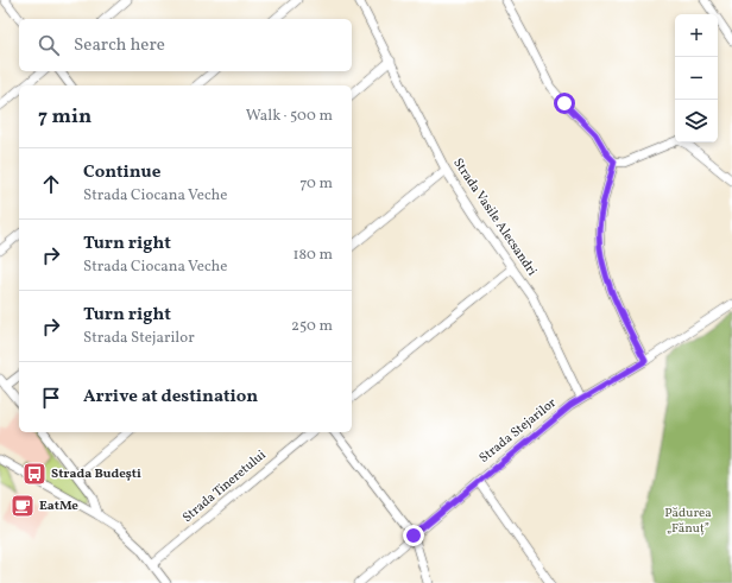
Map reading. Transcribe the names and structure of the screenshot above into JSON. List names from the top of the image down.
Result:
{
  "streets": {
    "street": ["Strada Vasile Alecsandri", "Strada Stejarilor", "Strada Tineretului"]
  },
  "crossings": [
    ["Strada Vasile Alecsandri", "Strada Stejarilor"]
  ],
  "parks": ["Pădurea „Fănuț”"],
  "places": {
    "bus stop": ["Strada Budești"],
    "cafe": ["EatMe"]
  },
  "page": {
    "map_buttons": ["+", "−"],
    "search": "Search here",
    "heading": ["7 min", "Walk · 500 m"],
    "list": [
      ["Continue", "Strada Ciocana Veche", "70 m"],
      ["Turn right", "Strada Ciocana Veche", "180 m"],
      ["Turn right", "Strada Stejarilor", "250 m"],
      "Arrive at destination"
    ]
  }
}
